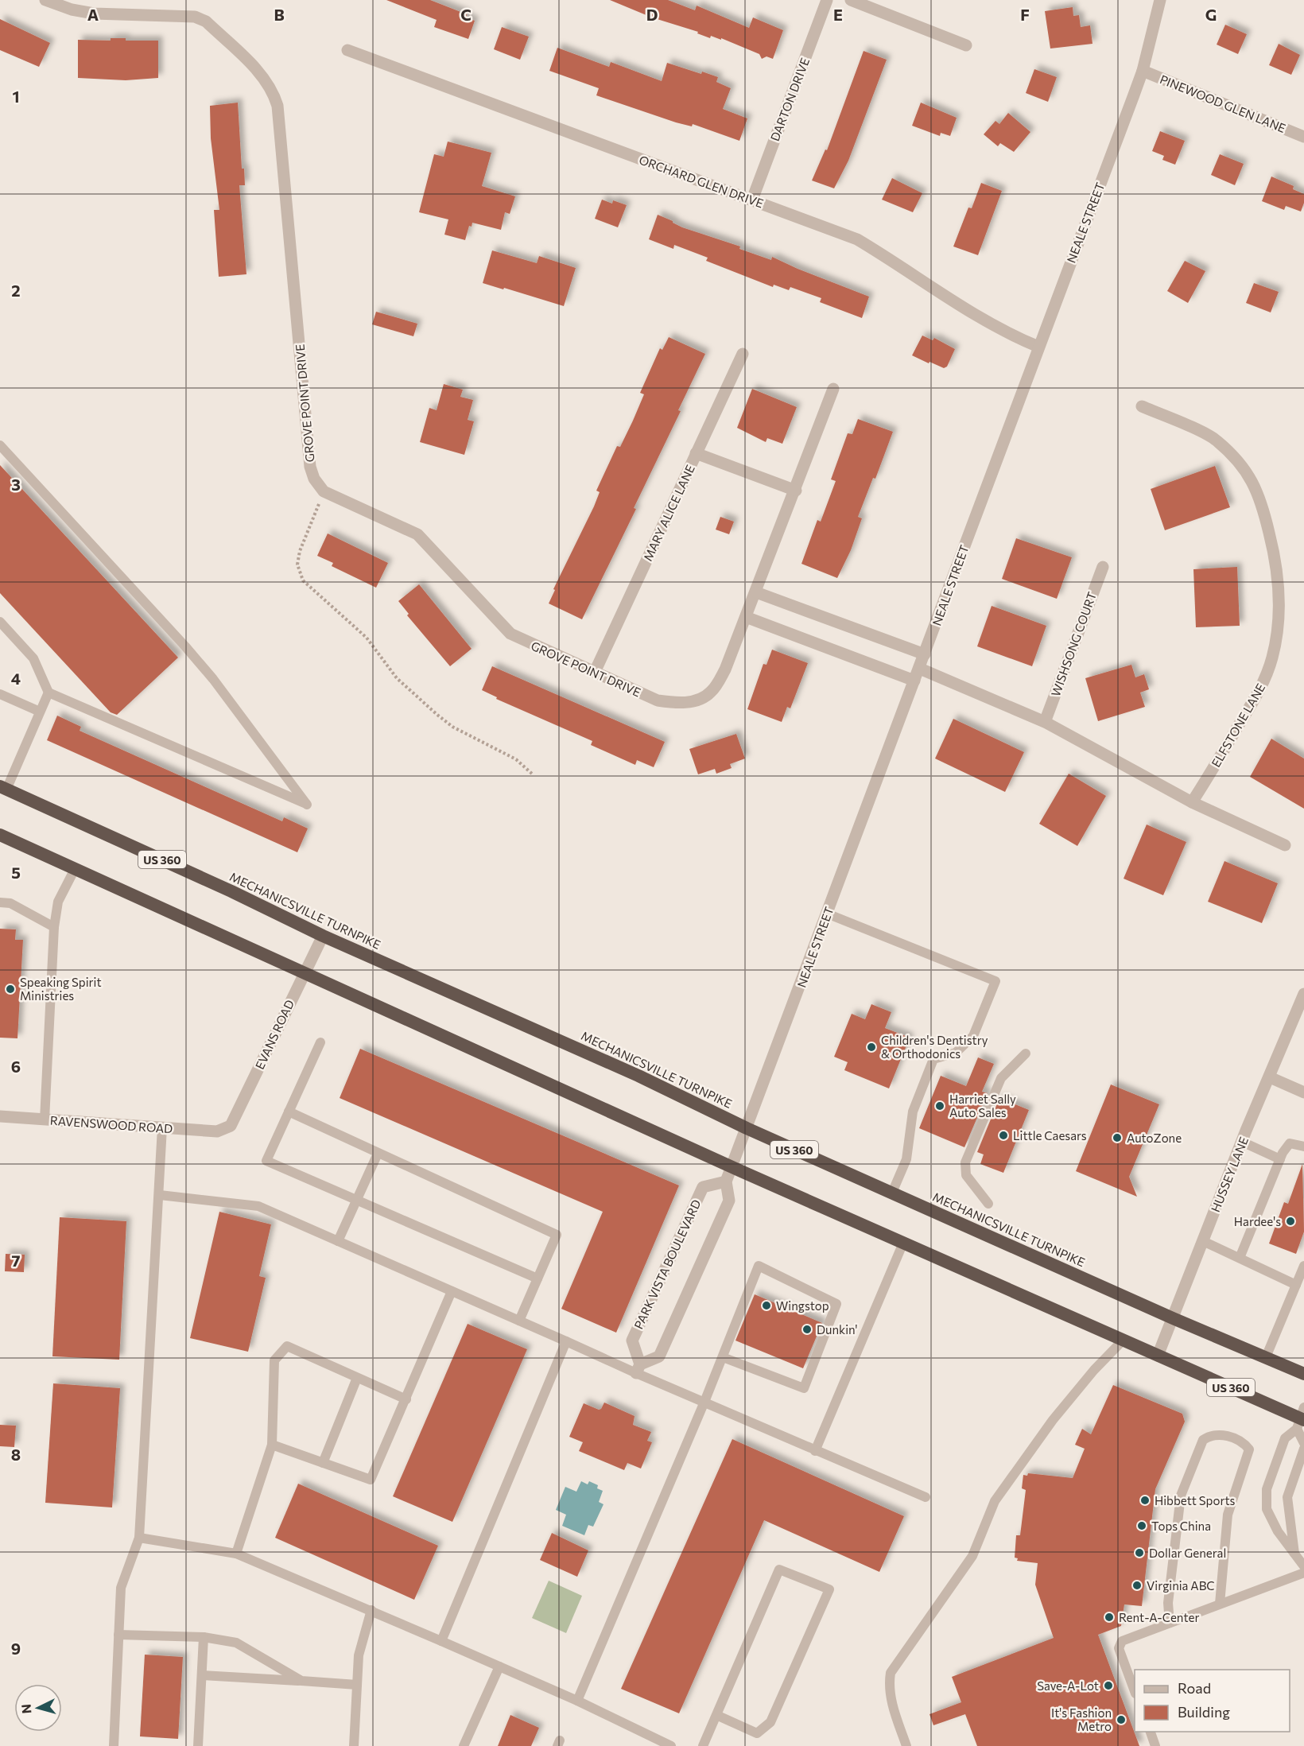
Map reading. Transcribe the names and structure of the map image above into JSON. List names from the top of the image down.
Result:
{
  "streets": {
    "highway": ["US 360", "MECHANICSVILLE TURNPIKE"],
    "street": [
      "DARTON DRIVE",
      "PINEWOOD GLEN LANE",
      "ORCHARD GLEN DRIVE",
      "NEALE STREET",
      "GROVE POINT DRIVE",
      "MARY ALICE LANE",
      "WISHSONG COURT",
      "ELFSTONE LANE",
      "EVANS ROAD",
      "RAVENSWOOD ROAD",
      "HUSSEY LANE",
      "PARK VISTA BOULEVARD"
    ]
  },
  "crossings": [
    ["DARTON DRIVE", "ORCHARD GLEN DRIVE"],
    ["PINEWOOD GLEN LANE", "NEALE STREET"],
    ["ORCHARD GLEN DRIVE", "NEALE STREET"],
    ["NEALE STREET", "US 360"],
    ["NEALE STREET", "MECHANICSVILLE TURNPIKE"],
    ["GROVE POINT DRIVE", "MARY ALICE LANE"],
    ["US 360", "EVANS ROAD"],
    ["US 360", "HUSSEY LANE"],
    ["MECHANICSVILLE TURNPIKE", "EVANS ROAD"],
    ["MECHANICSVILLE TURNPIKE", "HUSSEY LANE"],
    ["EVANS ROAD", "RAVENSWOOD ROAD"]
  ],
  "places": [
    "Speaking Spirit Ministries",
    "Children's Dentistry & Orthodonics",
    "Harriet Sally Auto Sales",
    "Little Caesars",
    "AutoZone",
    "Hardee's",
    "Wingstop",
    "Dunkin'",
    "Hibbett Sports",
    "Tops China",
    "Dollar General",
    "Virginia ABC",
    "Rent-A-Center",
    "Save-A-Lot",
    "It's Fashion Metro"
  ],
  "legend": ["Road", "Building"],
  "north": "left",
  "grid": {
    "columns": [
      "A",
      "B",
      "C",
      "D",
      "E",
      "F",
      "G"
    ],
    "rows": [
      "1",
      "2",
      "3",
      "4",
      "5",
      "6",
      "7",
      "8",
      "9"
    ]
  }
}
